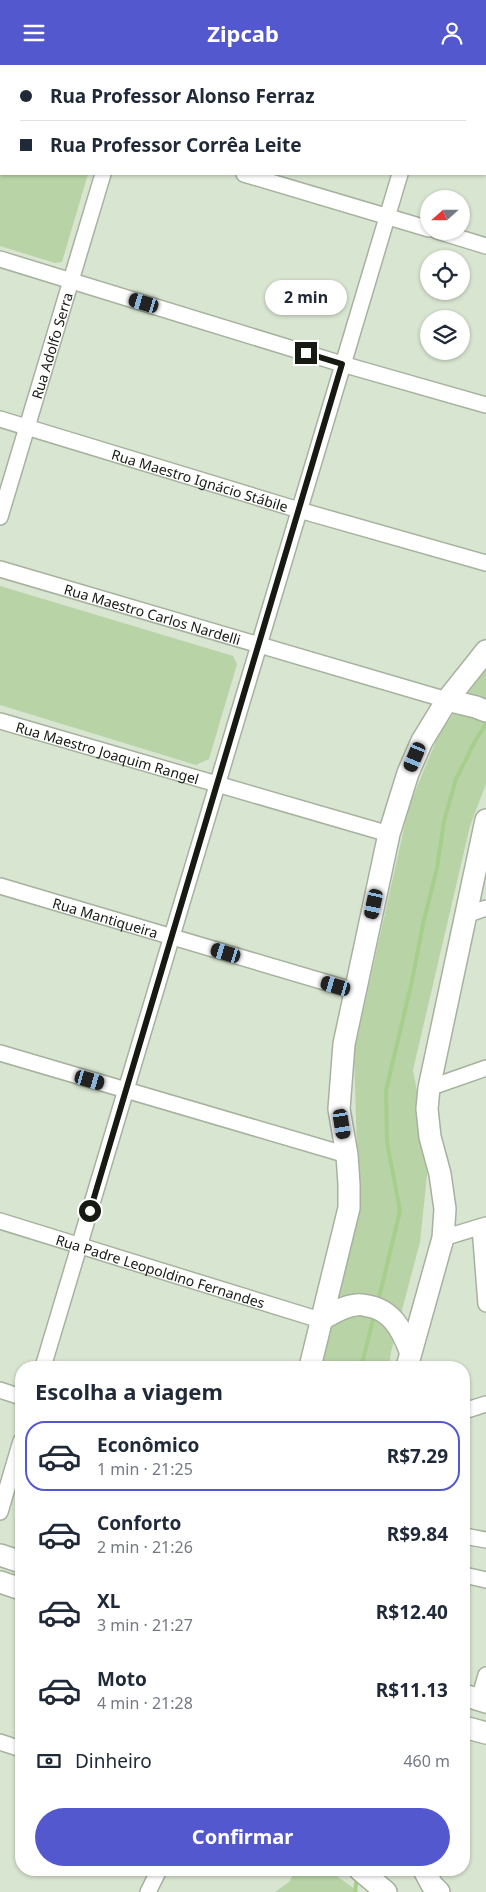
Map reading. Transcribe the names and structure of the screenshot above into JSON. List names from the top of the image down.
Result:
{
  "streets": {
    "street": [
      "Rua Adolfo Serra",
      "Rua Maestro Ignácio Stábile",
      "Rua Maestro Carlos Nardelli",
      "Rua Maestro Joaquim Rangel",
      "Rua Mantiqueira",
      "Rua Padre Leopoldino Fernandes"
    ]
  },
  "crossings": [
    ["Rua Adolfo Serra", "Rua Maestro Ignácio Stábile"]
  ],
  "north": "left",
  "page": {
    "header": "Zipcab",
    "banner": ["Rua Professor Alonso Ferraz", "Rua Professor Corrêa Leite"],
    "bubble": "2 min",
    "heading": "Escolha a viagem",
    "list": [
      {
        "name": "Econômico",
        "note": "1 min · 21:25",
        "value": "R$7.29"
      },
      {
        "name": "Conforto",
        "note": "2 min · 21:26",
        "value": "R$9.84"
      },
      {
        "name": "XL",
        "note": "3 min · 21:27",
        "value": "R$12.40"
      },
      {
        "name": "Moto",
        "note": "4 min · 21:28",
        "value": "R$11.13"
      }
    ],
    "pay": ["Dinheiro", "460 m"],
    "buttons": "Confirmar"
  }
}
